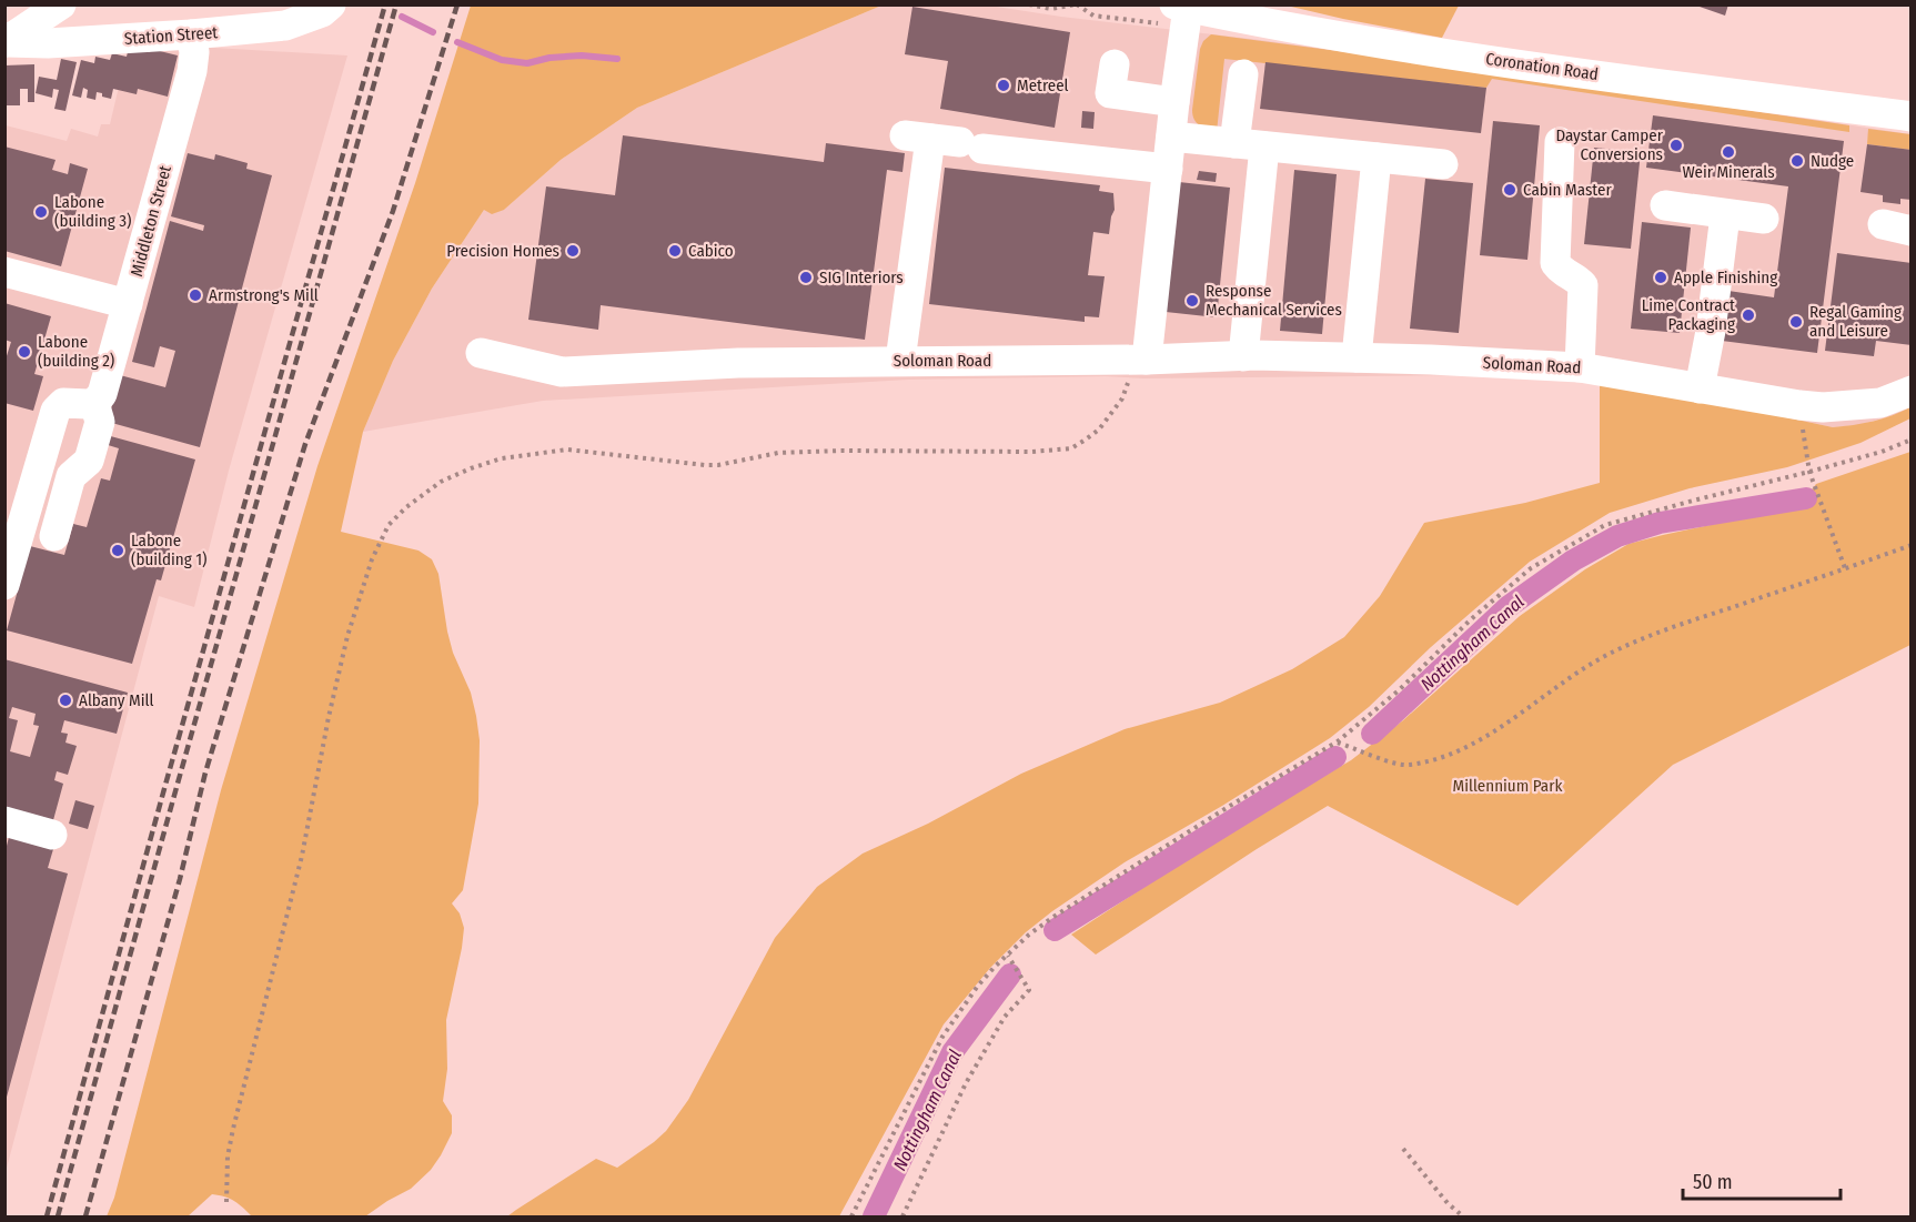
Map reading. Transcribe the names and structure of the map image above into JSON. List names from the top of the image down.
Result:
{
  "streets": {
    "street": [
      "Station Street",
      "Coronation Road",
      "Middleton Street",
      "Soloman Road"
    ]
  },
  "crossings": [
    ["Station Street", "Middleton Street"]
  ],
  "water": ["Nottingham Canal"],
  "parks": ["Millennium Park"],
  "places": [
    "Metreel",
    "Daystar Camper Conversions",
    "Weir Minerals",
    "Nudge",
    "Cabin Master",
    "Labone (building 3)",
    "Precision Homes",
    "Cabico",
    "SIG Interiors",
    "Apple Finishing",
    "Armstrong's Mill",
    "Response Mechanical Services",
    "Lime Contract Packaging",
    "Regal Gaming and Leisure",
    "Labone (building 2)",
    "Labone (building 1)",
    "Albany Mill"
  ],
  "scale_bar": "50 m"
}
